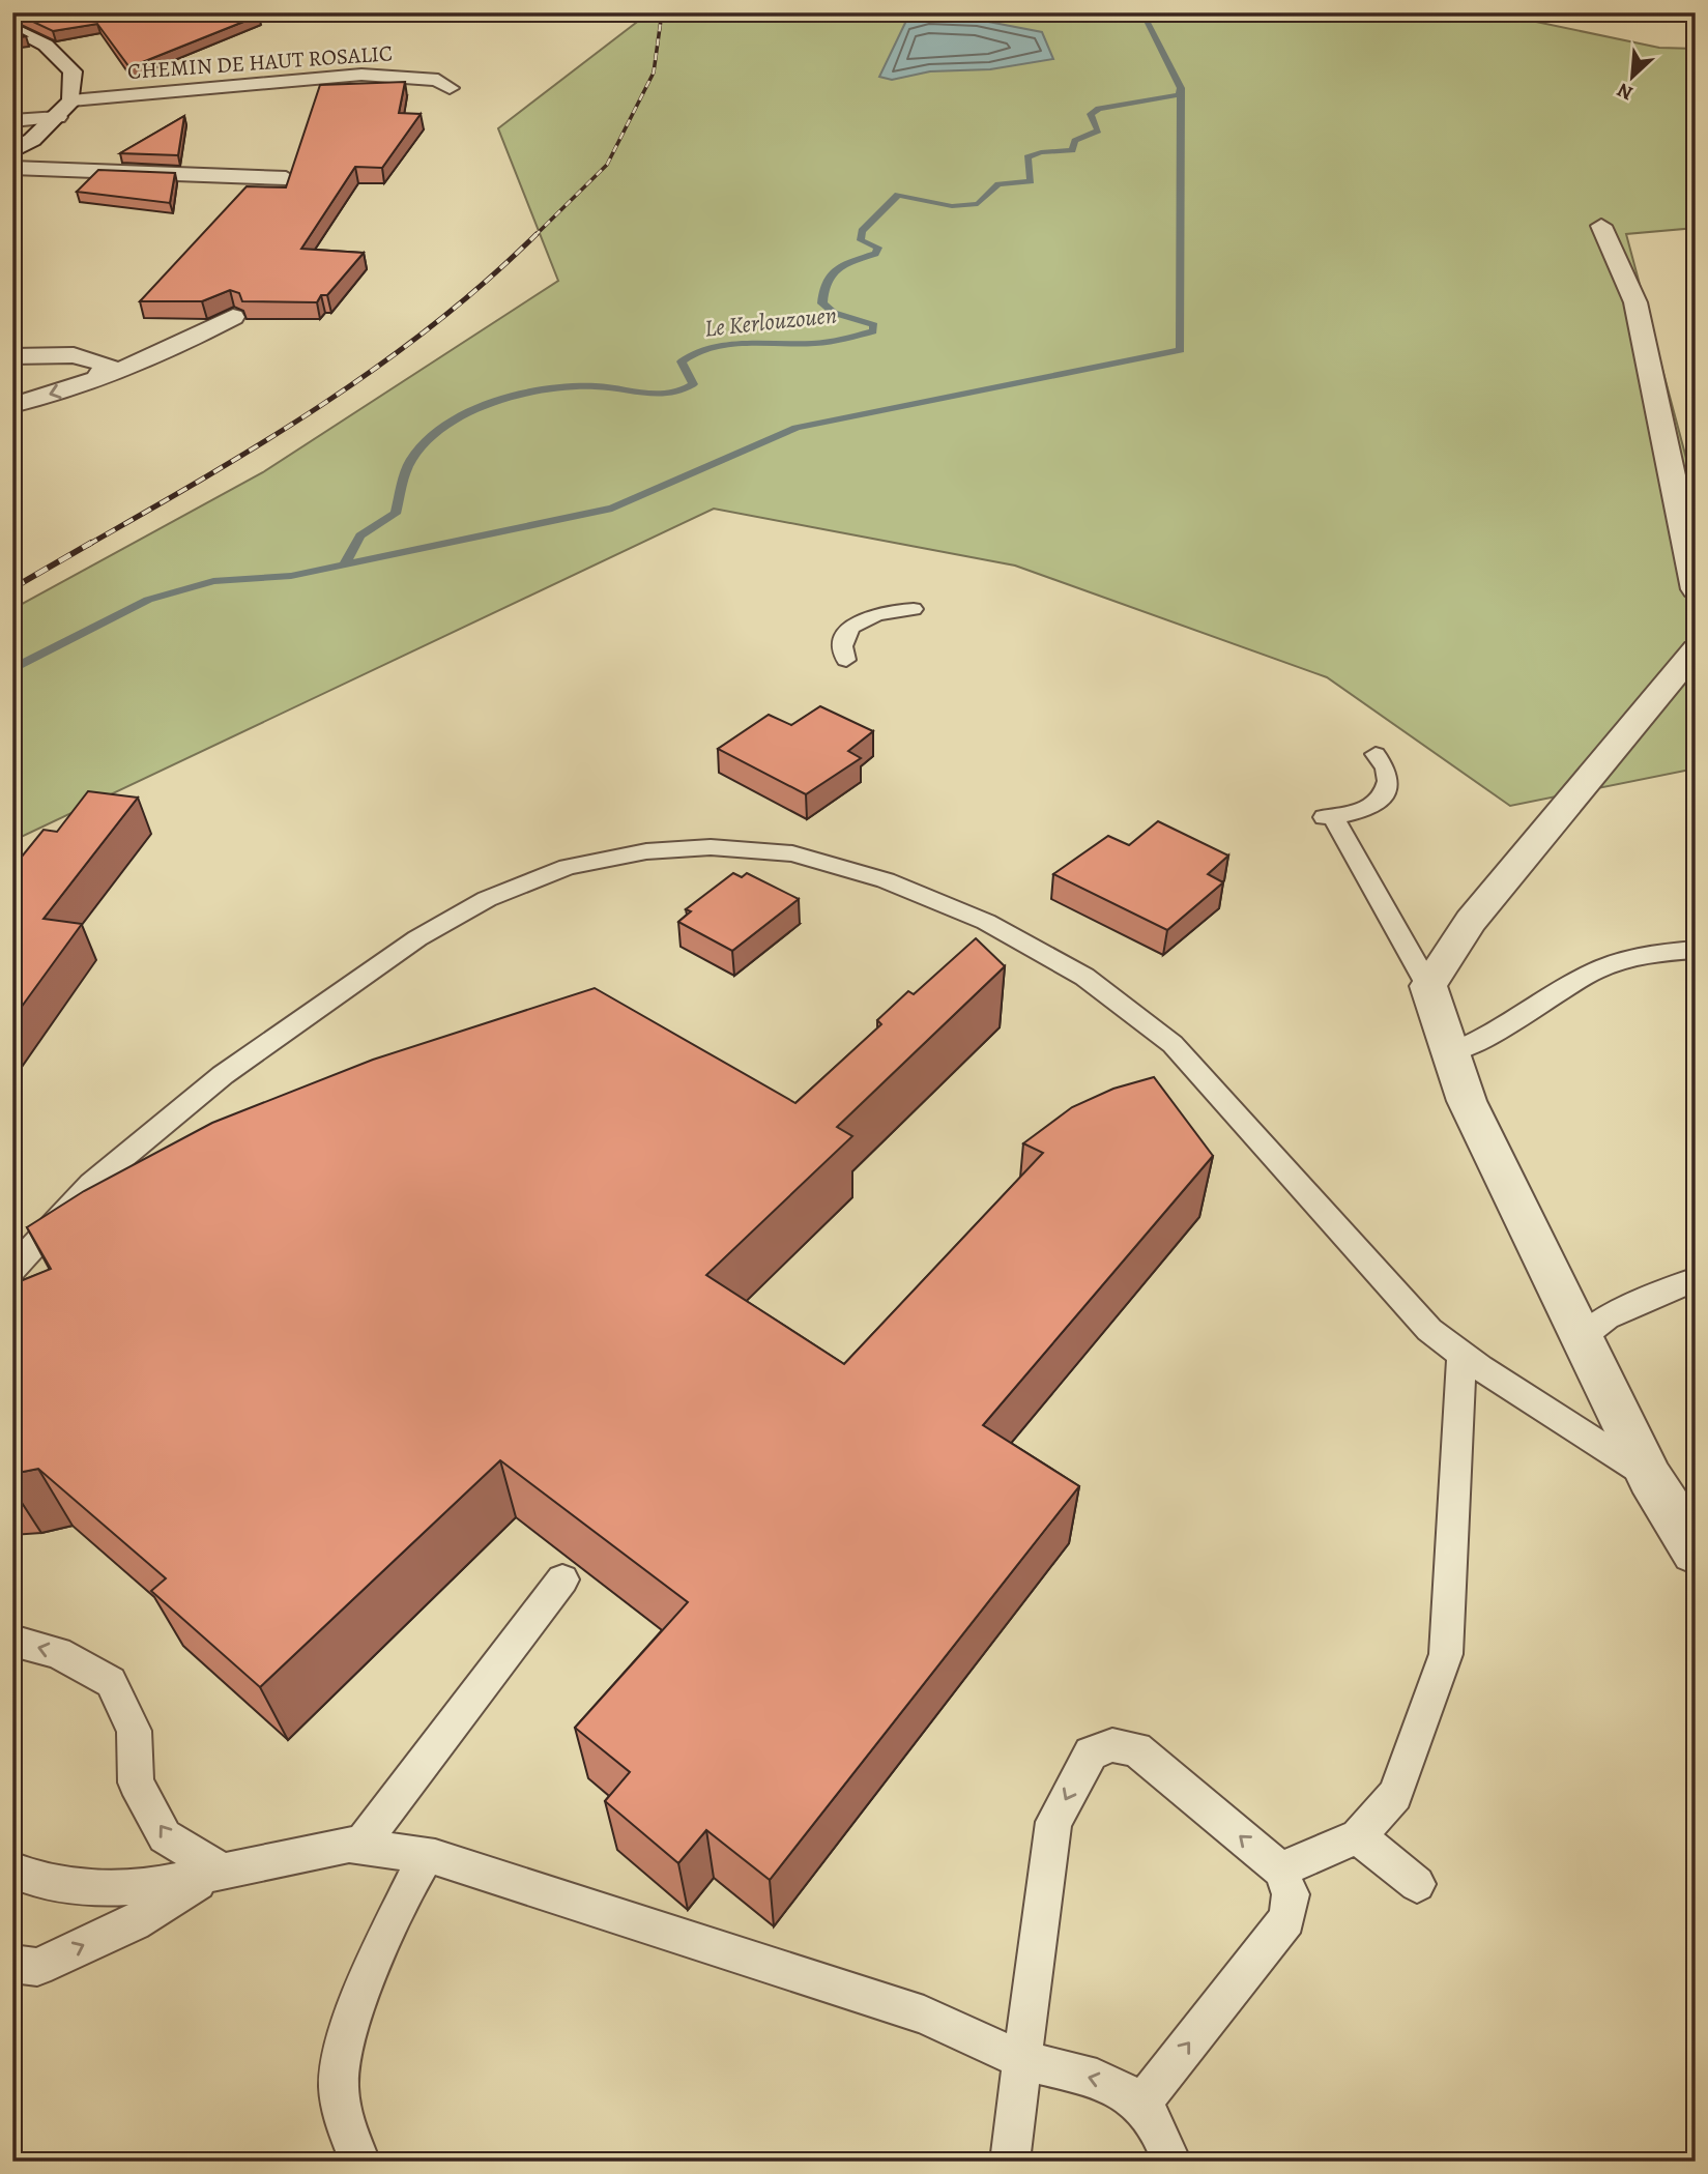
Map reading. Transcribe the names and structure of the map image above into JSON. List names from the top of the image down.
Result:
{
  "streets": {
    "street": ["CHEMIN DE HAUT ROSALIC"]
  },
  "water": ["Le Kerlouzouen"],
  "north": "bottom left"
}
